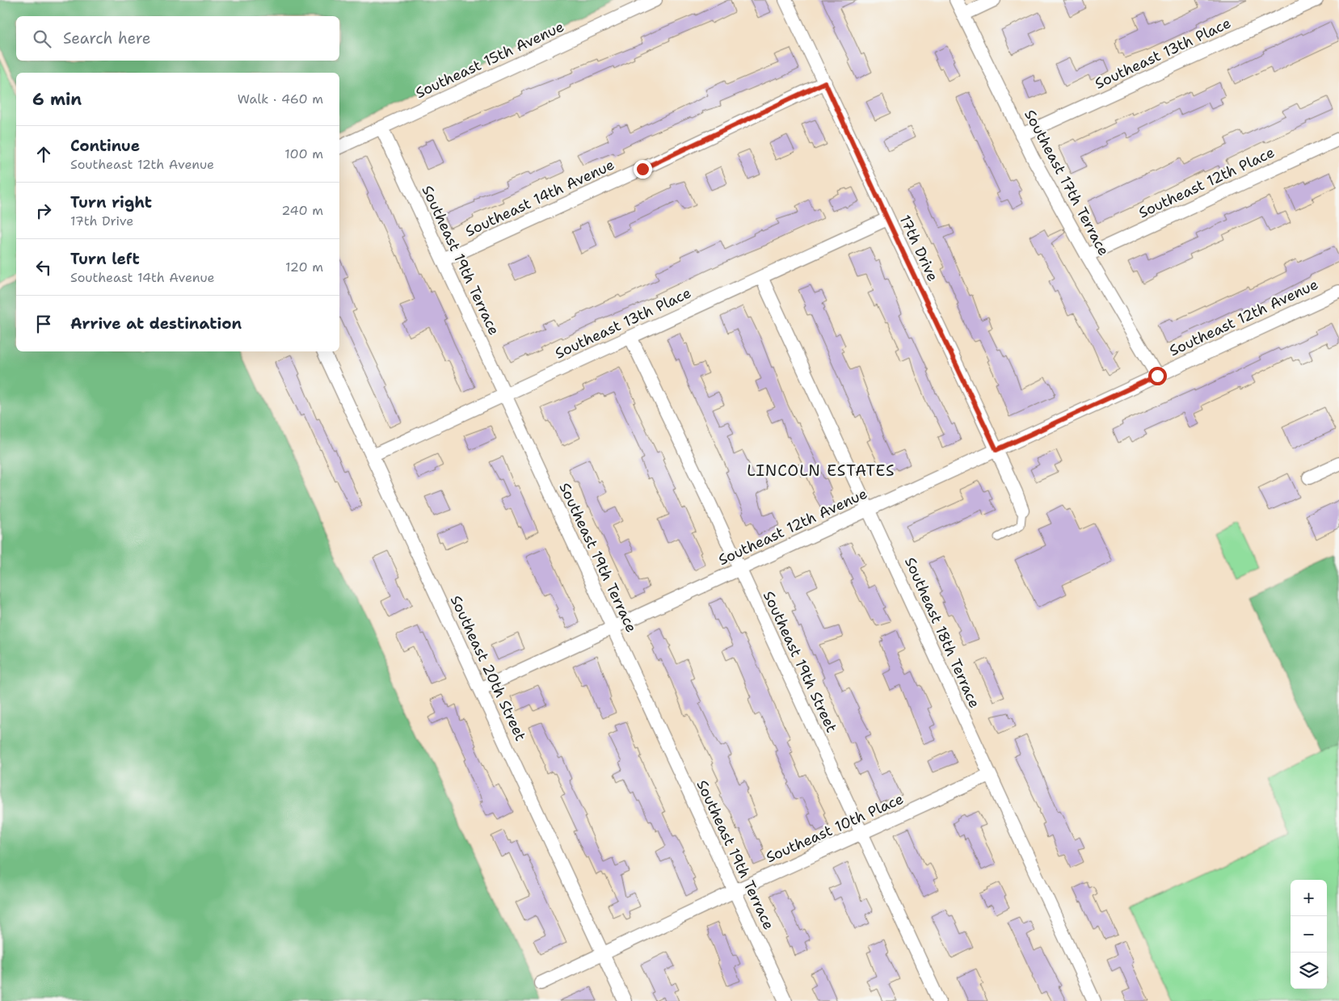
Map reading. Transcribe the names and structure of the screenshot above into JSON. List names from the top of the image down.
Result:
{
  "streets": {
    "street": [
      "Southeast 13th Place",
      "Southeast 15th Avenue",
      "Southeast 17th Terrace",
      "Southeast 12th Place",
      "Southeast 14th Avenue",
      "17th Drive",
      "Southeast 19th Terrace",
      "Southeast 12th Avenue",
      "Southeast 18th Terrace",
      "Southeast 19th Street",
      "Southeast 20th Street",
      "Southeast 10th Place"
    ]
  },
  "crossings": [
    ["Southeast 13th Place", "Southeast 17th Terrace"],
    ["Southeast 13th Place", "17th Drive"],
    ["Southeast 13th Place", "Southeast 19th Terrace"],
    ["Southeast 13th Place", "Southeast 18th Terrace"],
    ["Southeast 13th Place", "Southeast 19th Street"],
    ["Southeast 13th Place", "Southeast 20th Street"],
    ["Southeast 15th Avenue", "Southeast 19th Terrace"],
    ["Southeast 17th Terrace", "Southeast 12th Place"],
    ["Southeast 17th Terrace", "Southeast 12th Avenue"],
    ["Southeast 14th Avenue", "17th Drive"],
    ["Southeast 14th Avenue", "Southeast 19th Terrace"],
    ["17th Drive", "Southeast 12th Avenue"],
    ["Southeast 19th Terrace", "Southeast 12th Avenue"],
    ["Southeast 19th Terrace", "Southeast 10th Place"],
    ["Southeast 12th Avenue", "Southeast 18th Terrace"],
    ["Southeast 12th Avenue", "Southeast 19th Street"],
    ["Southeast 12th Avenue", "Southeast 20th Street"],
    ["Southeast 18th Terrace", "Southeast 10th Place"],
    ["Southeast 19th Street", "Southeast 10th Place"],
    ["Southeast 20th Street", "Southeast 10th Place"]
  ],
  "districts": ["LINCOLN ESTATES"],
  "page": {
    "search": "Search here",
    "heading": ["6 min", "Walk · 460 m"],
    "list": [
      ["Continue", "Southeast 12th Avenue", "100 m"],
      ["Turn right", "17th Drive", "240 m"],
      ["Turn left", "Southeast 14th Avenue", "120 m"],
      "Arrive at destination"
    ],
    "map_buttons": ["+", "−"]
  }
}
